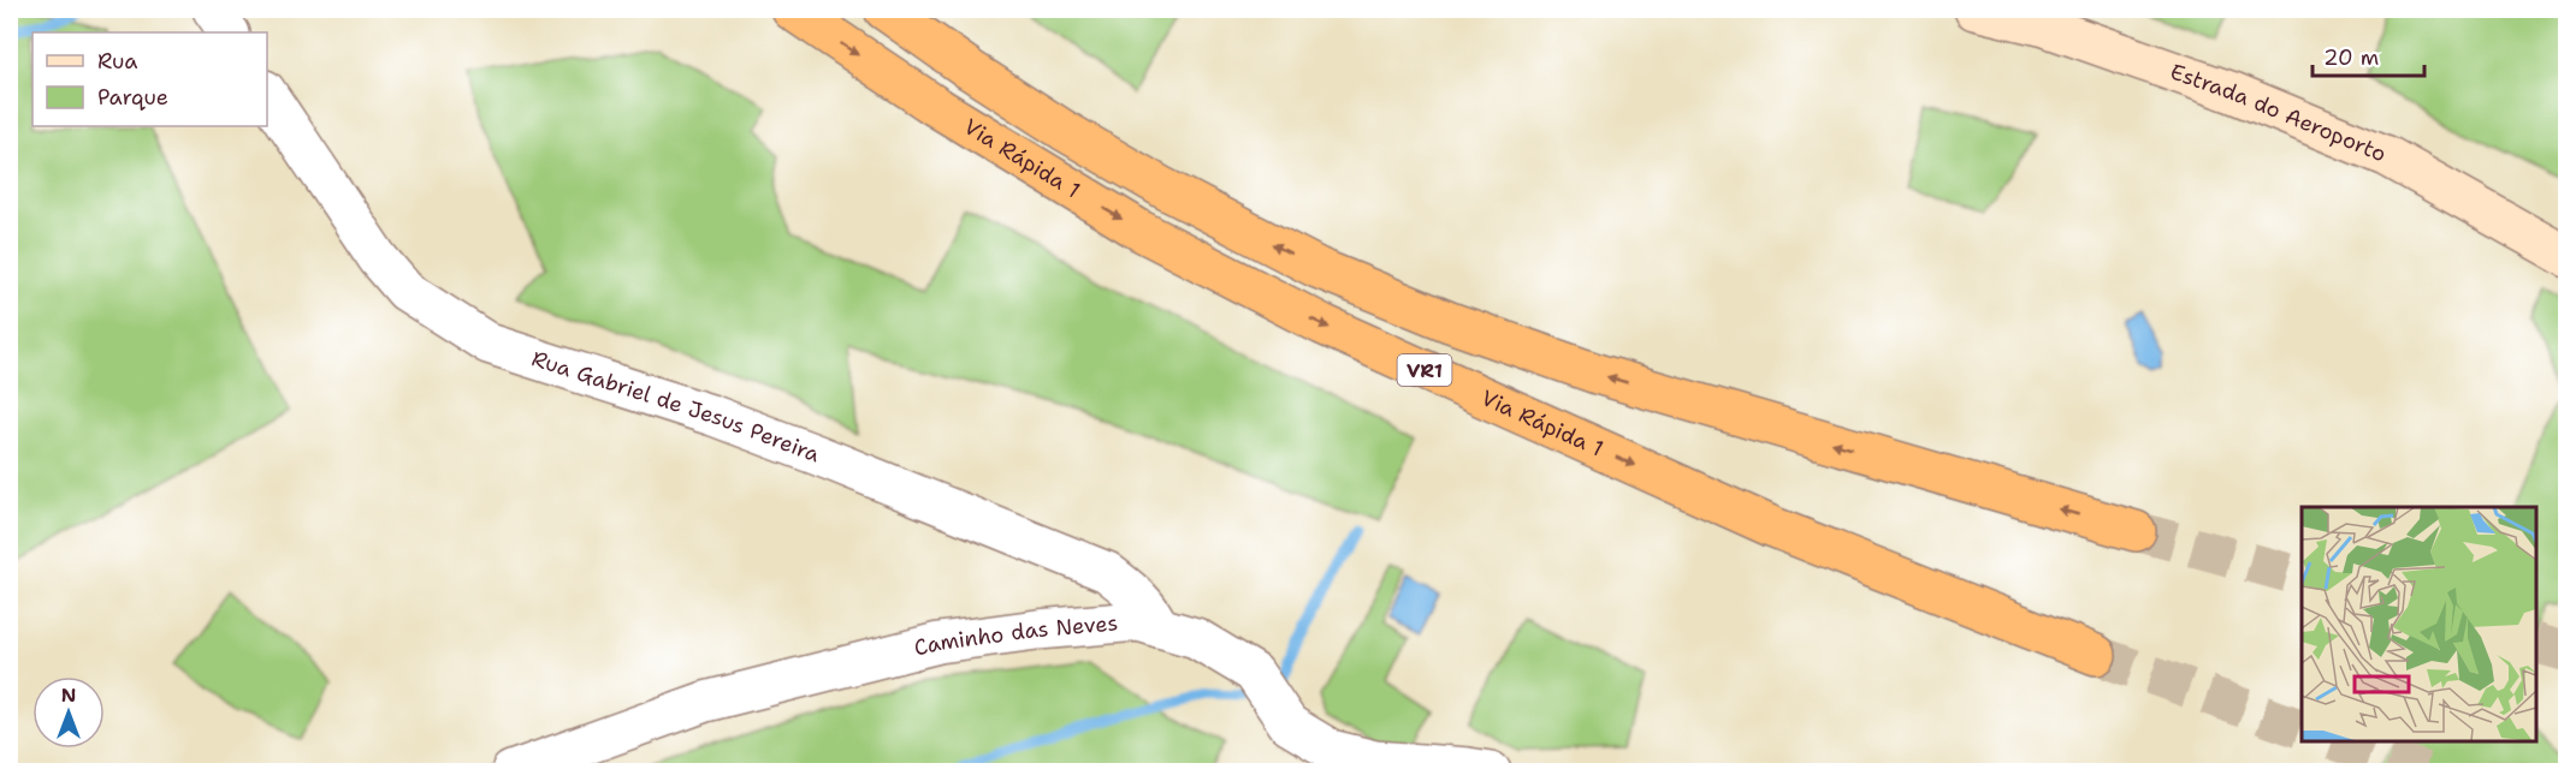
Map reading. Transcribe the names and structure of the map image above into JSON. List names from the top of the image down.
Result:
{
  "streets": {
    "highway": ["Via Rápida 1", "VR1"],
    "main road": ["Estrada do Aeroporto"],
    "street": ["Rua Gabriel de Jesus Pereira", "Caminho das Neves"]
  },
  "crossings": [
    ["Rua Gabriel de Jesus Pereira", "Caminho das Neves"]
  ],
  "legend": ["Rua", "Parque"],
  "scale_bar": "20 m",
  "north": "top"
}
